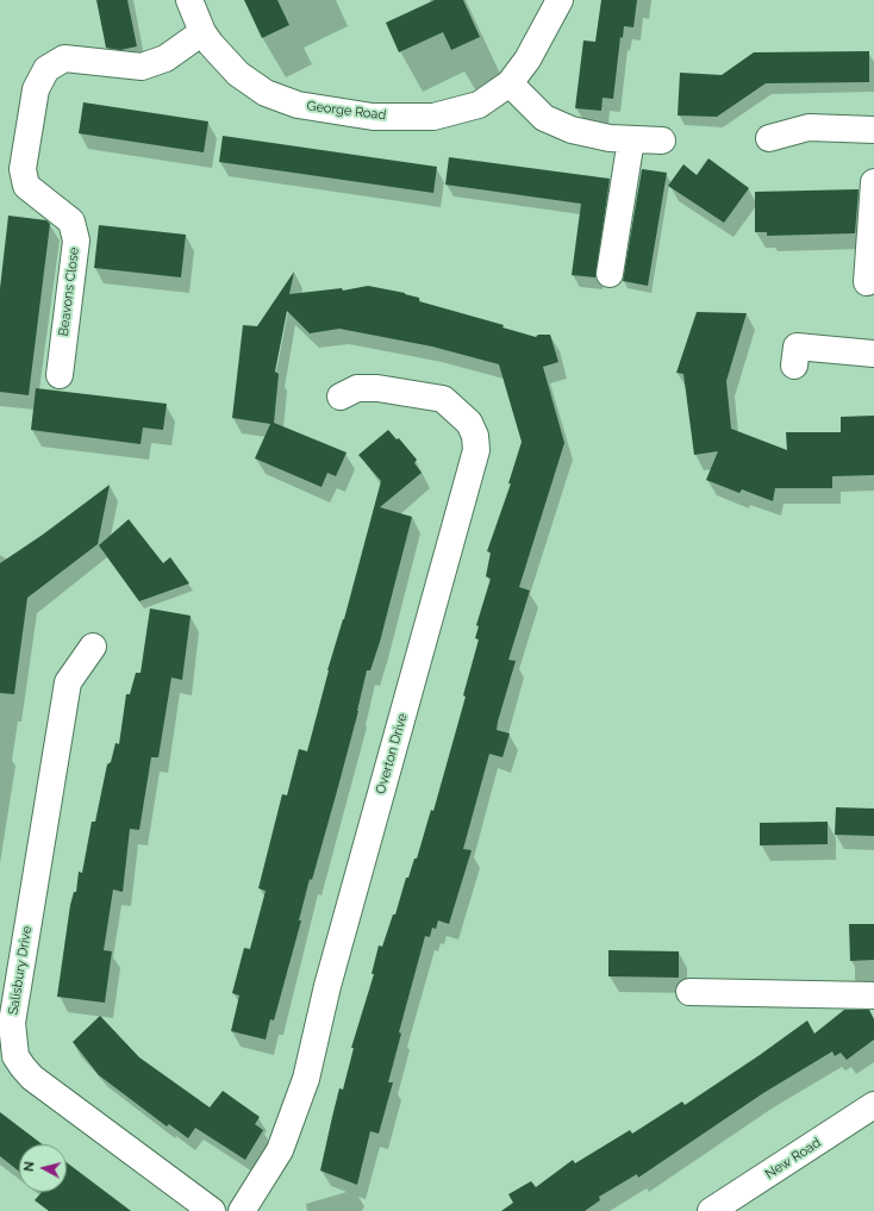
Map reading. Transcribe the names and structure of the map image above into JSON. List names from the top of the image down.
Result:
{
  "streets": {
    "street": [
      "George Road",
      "Beavons Close",
      "Overton Drive",
      "Salisbury Drive",
      "New Road"
    ]
  },
  "crossings": [
    ["George Road", "Beavons Close"]
  ],
  "north": "left"
}
